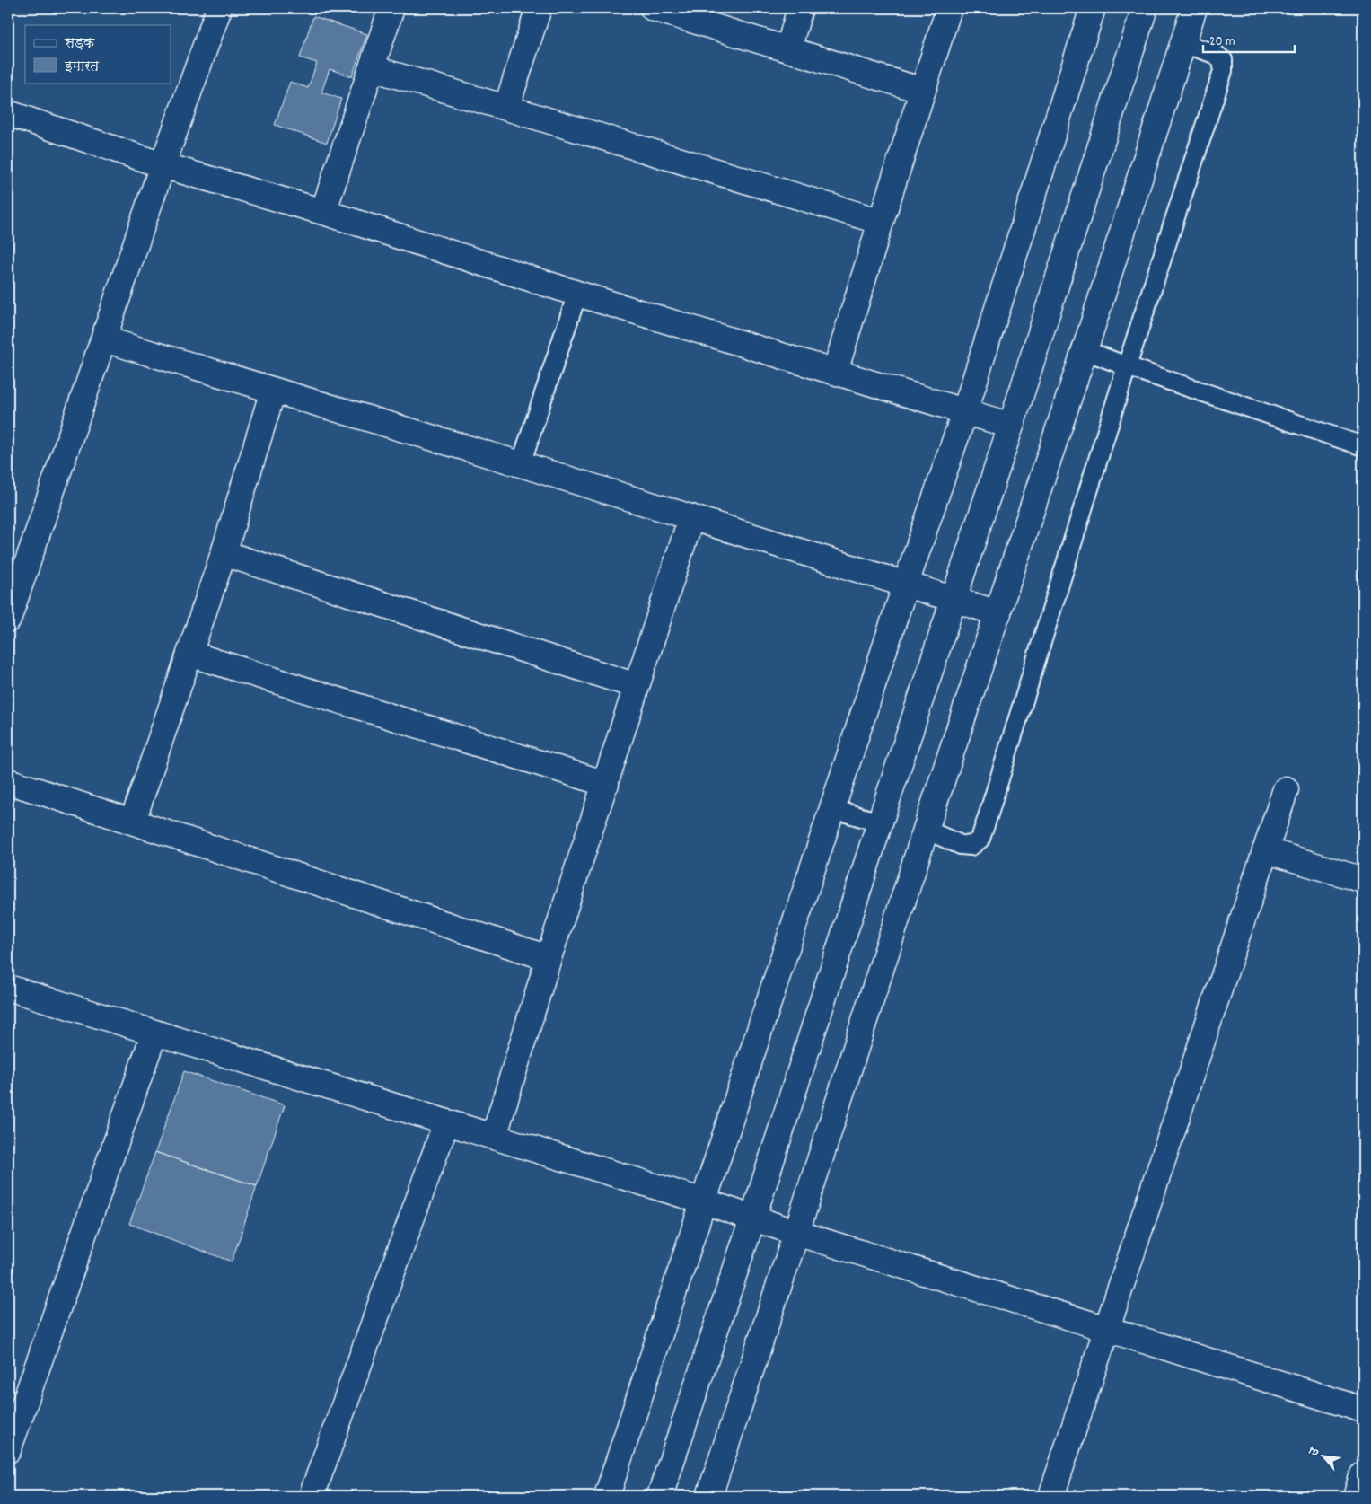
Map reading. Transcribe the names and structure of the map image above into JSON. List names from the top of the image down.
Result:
{
  "legend": ["सड़क", "इमारत"],
  "scale_bar": "20 m",
  "north": "top left"
}
